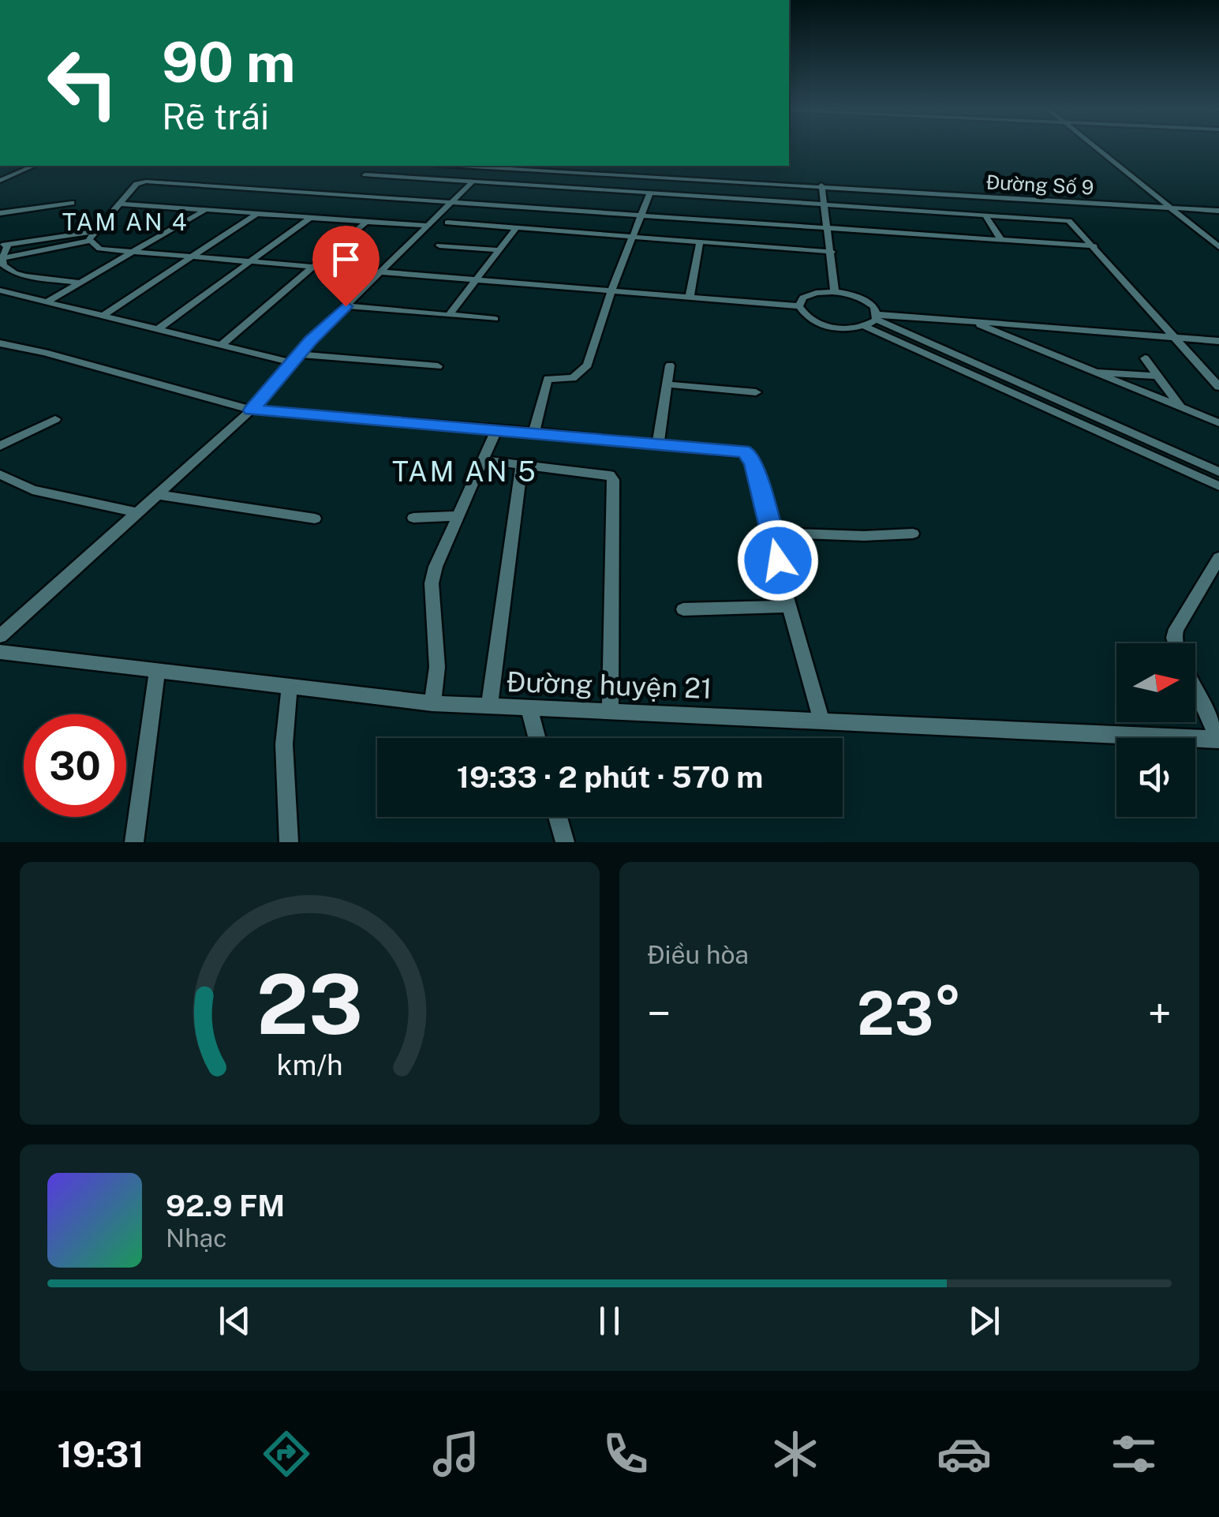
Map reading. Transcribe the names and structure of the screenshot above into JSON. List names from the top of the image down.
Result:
{
  "streets": {
    "street": ["Đường Số 9", "Đường huyện 21"]
  },
  "districts": ["TAM AN 4", "TAM AN 5"],
  "north": "right",
  "page": {
    "turn": ["90 m", "Rẽ trái"],
    "limit": "30",
    "trip": "19:33 · 2 phút · 570 m",
    "tile": "Điều hòa",
    "heat": ["−", "23°", "+"],
    "song": ["92.9 FM", "Nhạc"],
    "tabs": "19:31",
    "gauge": ["23", "km/h"]
  }
}
